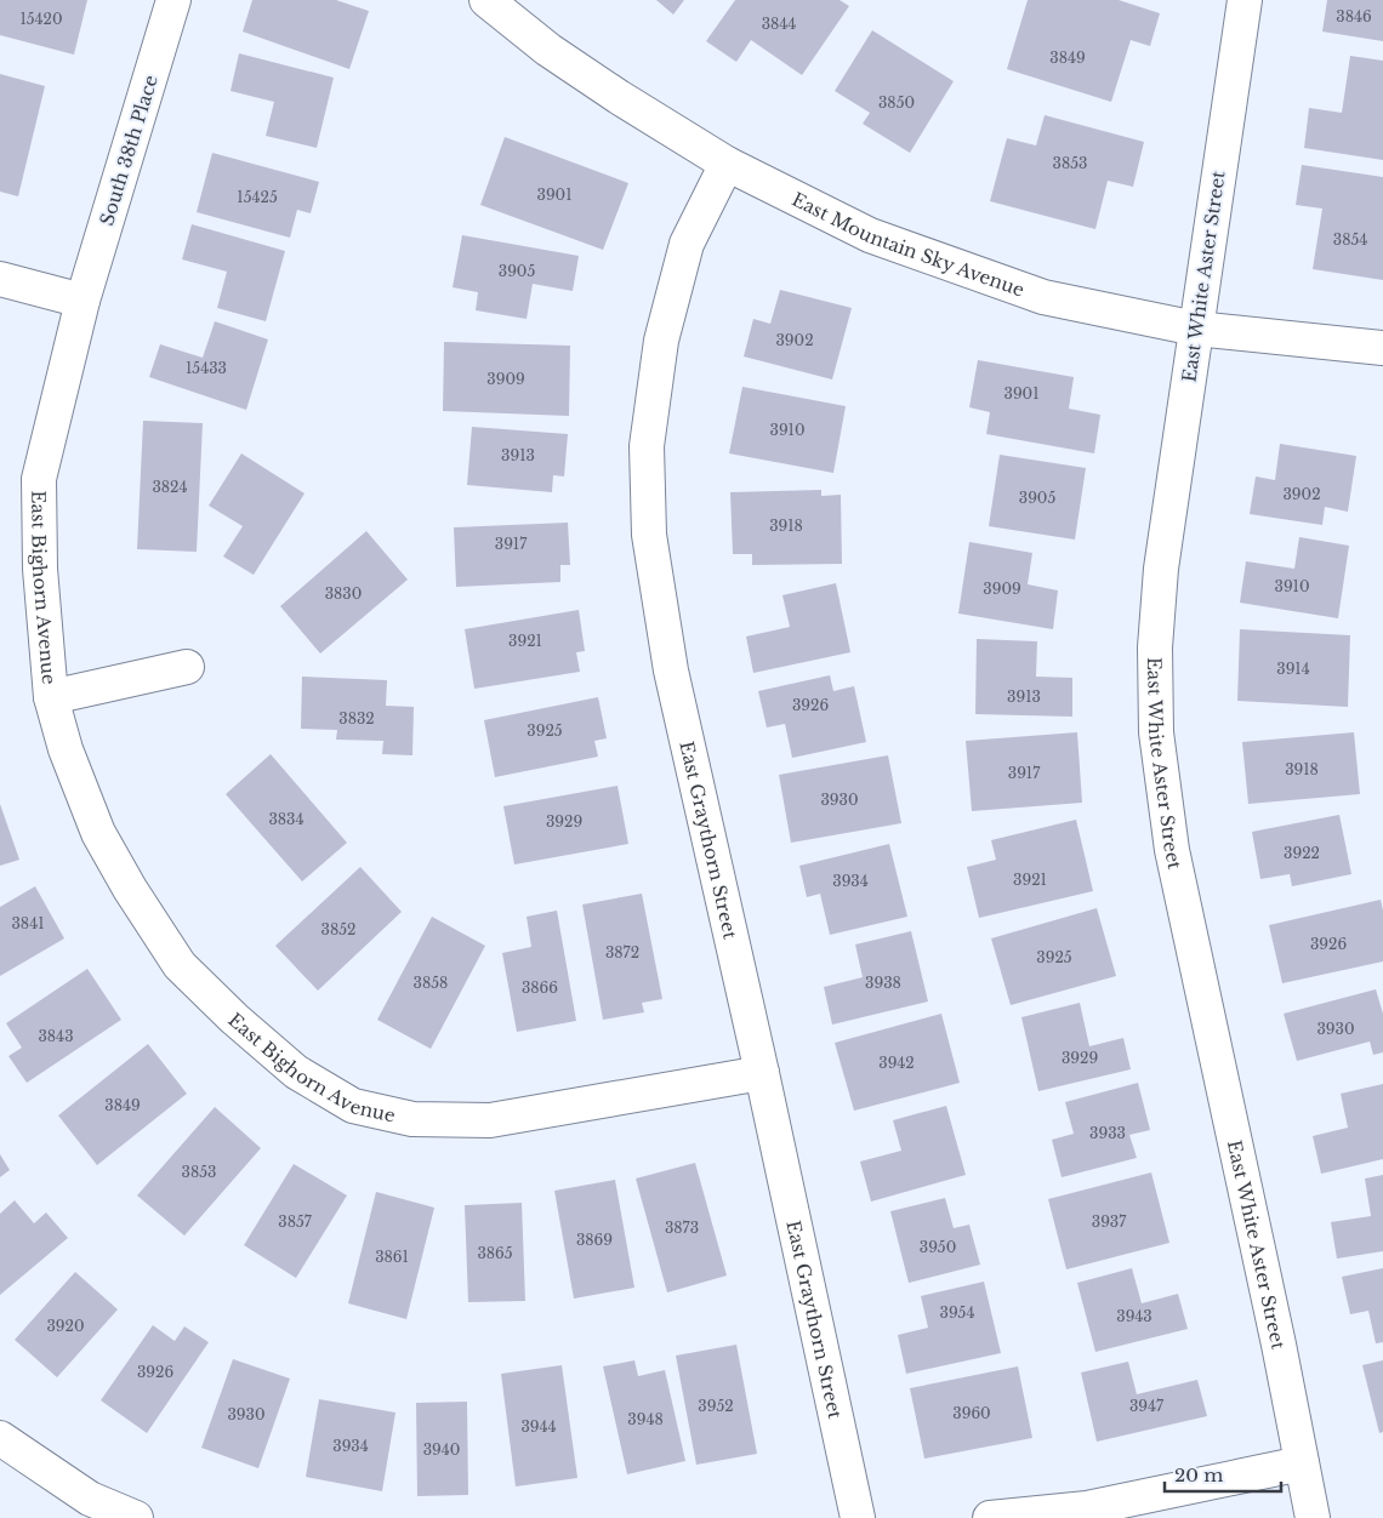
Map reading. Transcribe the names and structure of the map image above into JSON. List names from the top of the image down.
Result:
{
  "streets": {
    "street": [
      "South 38th Place",
      "East Mountain Sky Avenue",
      "East White Aster Street",
      "East Bighorn Avenue",
      "East Graythorn Street"
    ]
  },
  "crossings": [
    ["South 38th Place", "East Bighorn Avenue"],
    ["East Mountain Sky Avenue", "East White Aster Street"],
    ["East Mountain Sky Avenue", "East Graythorn Street"],
    ["East Bighorn Avenue", "East Graythorn Street"]
  ],
  "house_numbers": [
    "3846",
    "15420",
    "3844",
    "3849",
    "3850",
    "3853",
    "3901",
    "15425",
    "3854",
    "3905",
    "3902",
    "15433",
    "3909",
    "3901",
    "3910",
    "3913",
    "3824",
    "3902",
    "3905",
    "3918",
    "3917",
    "3910",
    "3909",
    "3830",
    "3921",
    "3914",
    "3913",
    "3926",
    "3832",
    "3925",
    "3918",
    "3917",
    "3930",
    "3834",
    "3929",
    "3922",
    "3921",
    "3934",
    "3841",
    "3852",
    "3926",
    "3872",
    "3925",
    "3858",
    "3938",
    "3866",
    "3930",
    "3843",
    "3929",
    "3942",
    "3849",
    "3933",
    "3853",
    "3857",
    "3937",
    "3873",
    "3869",
    "3950",
    "3865",
    "3861",
    "3954",
    "3943",
    "3920",
    "3926",
    "3952",
    "3947",
    "3960",
    "3930",
    "3948",
    "3944",
    "3934",
    "3940"
  ],
  "scale_bar": "20 m"
}
